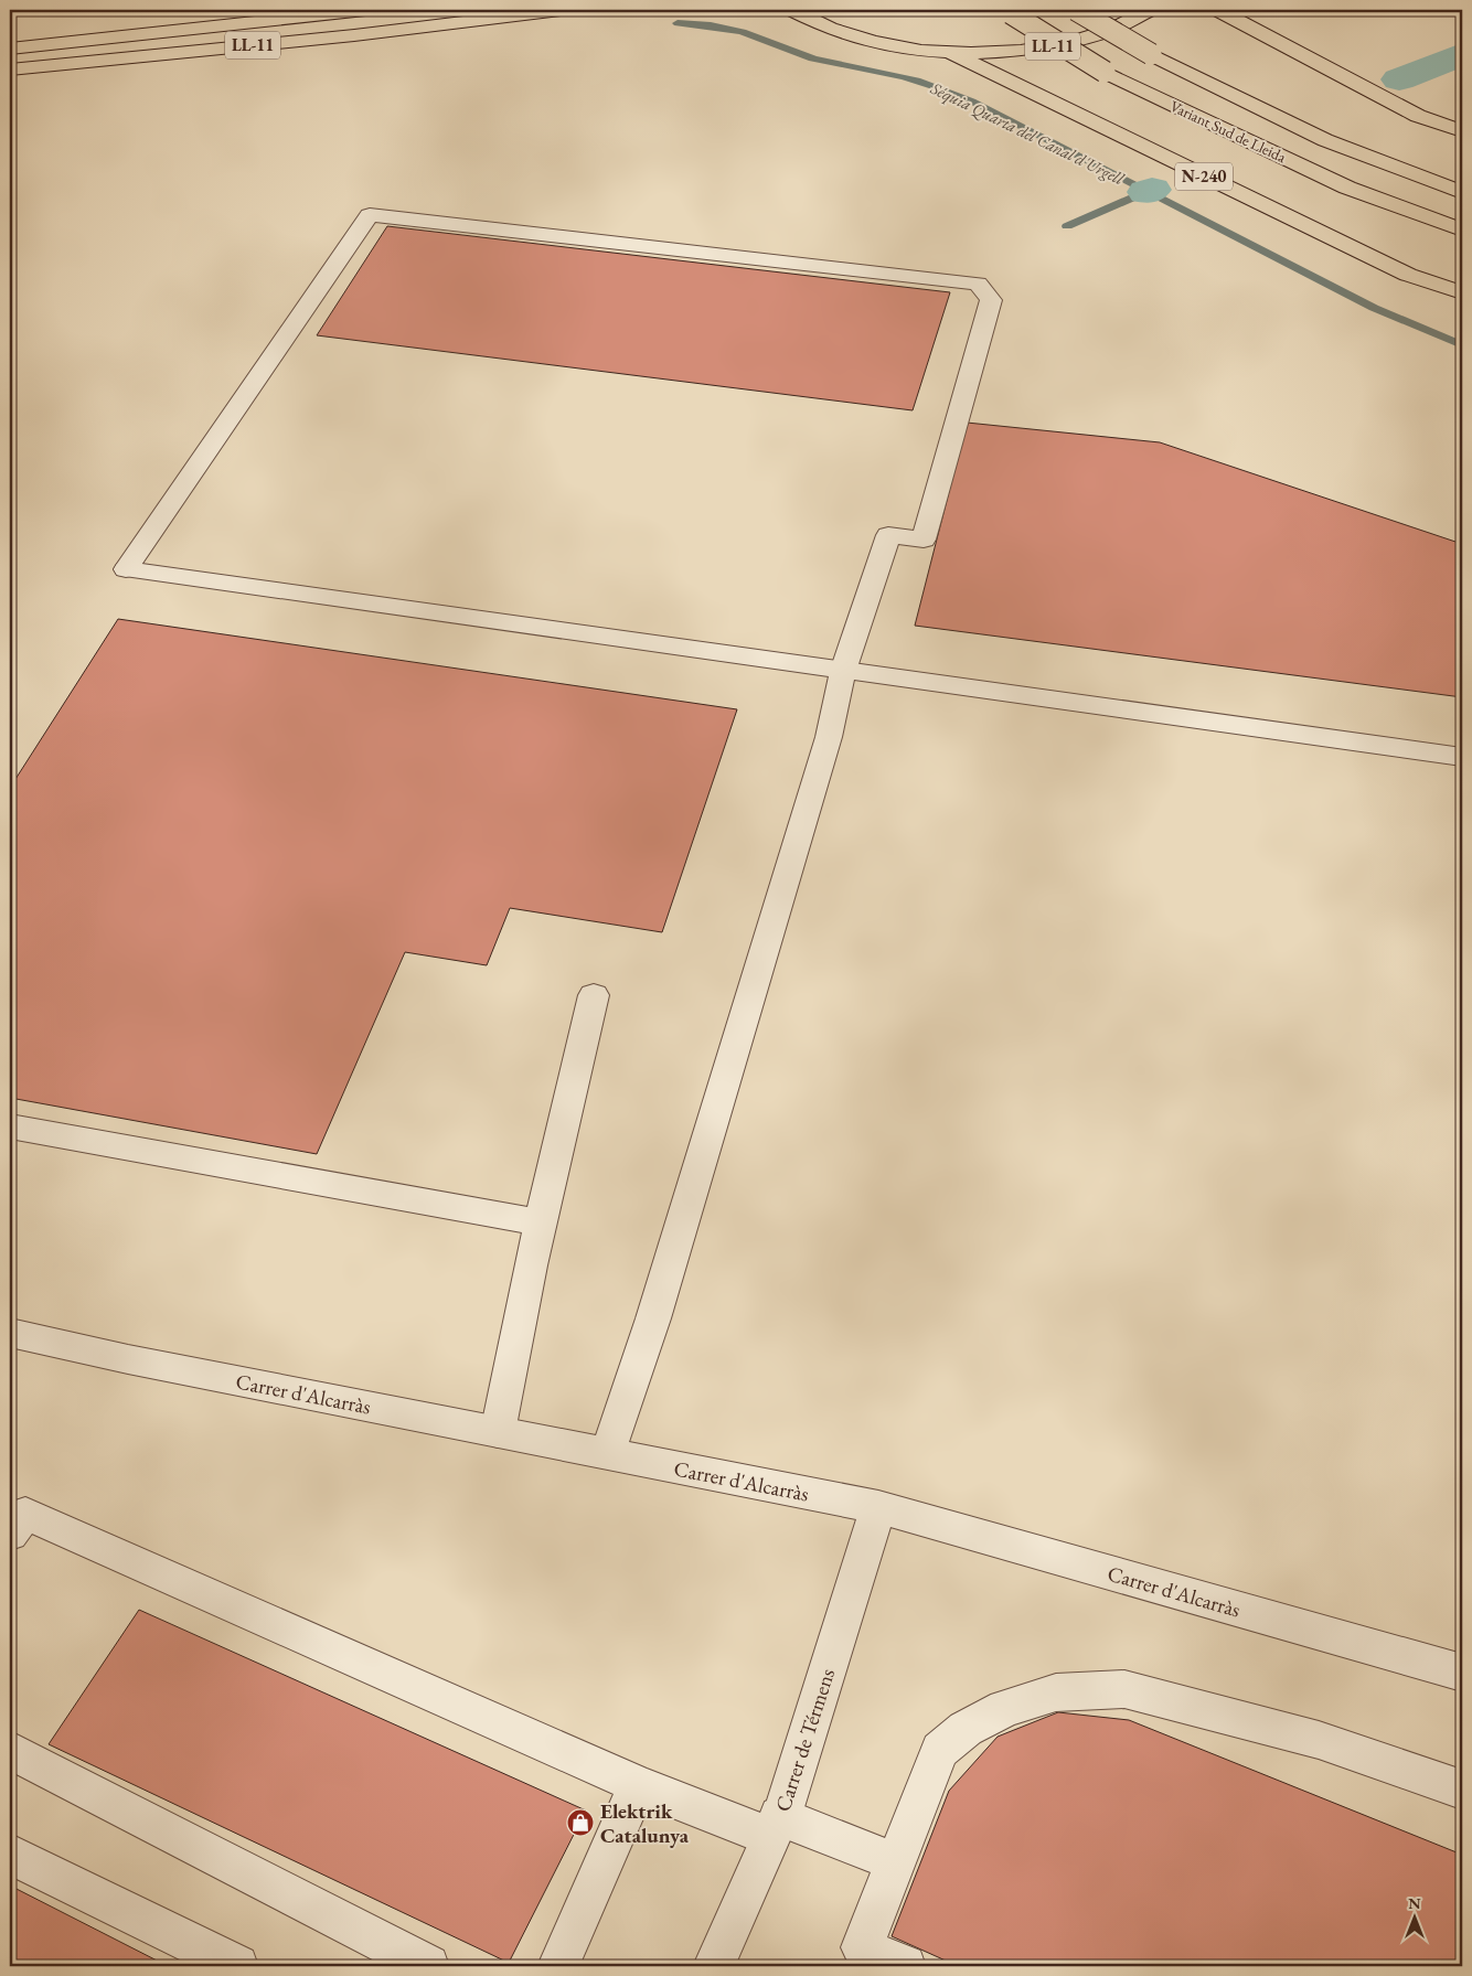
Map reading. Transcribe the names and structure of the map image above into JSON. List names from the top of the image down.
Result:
{
  "streets": {
    "highway": ["LL-11", "Variant Sud de Lleida", "N-240"],
    "street": ["Carrer d'Alcarràs", "Carrer de Térmens"]
  },
  "crossings": [
    ["LL-11", "N-240"],
    ["Carrer d'Alcarràs", "Carrer de Térmens"]
  ],
  "water": ["Séquia Quarta del Canal d'Urgell"],
  "places": {
    "shop": ["Elektrik Catalunya"]
  },
  "north": "top"
}
